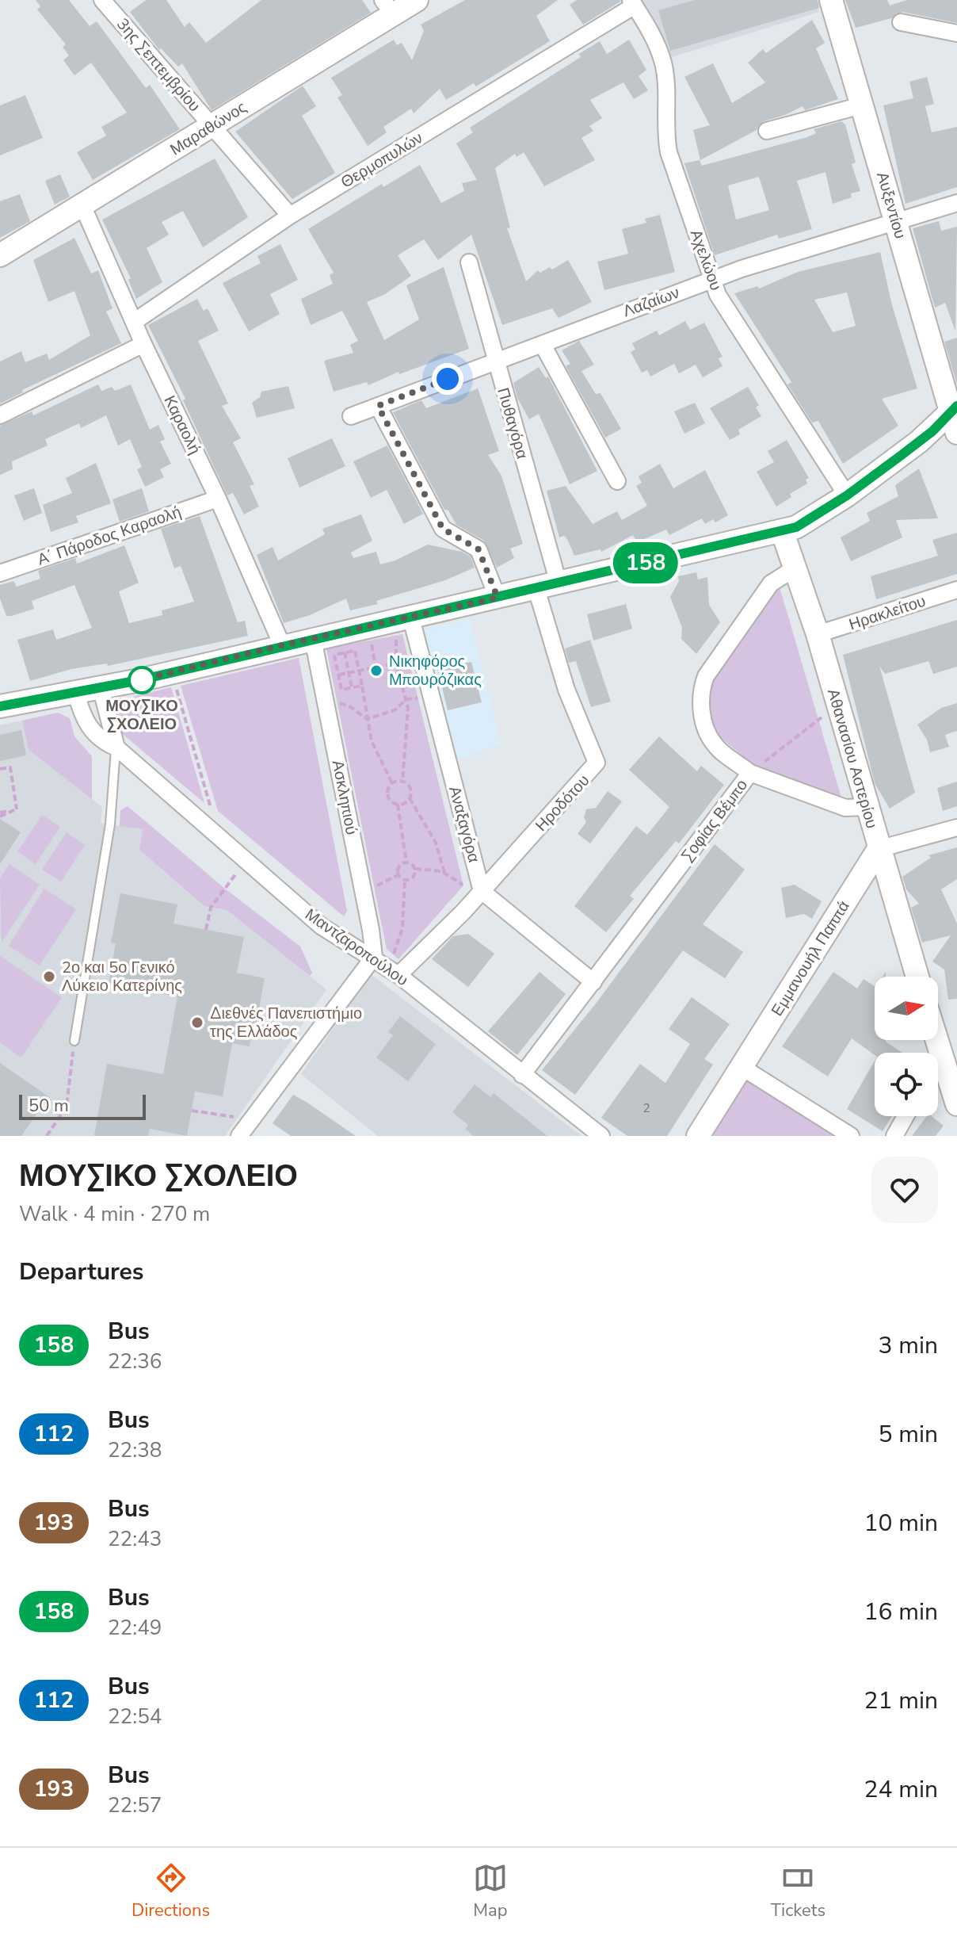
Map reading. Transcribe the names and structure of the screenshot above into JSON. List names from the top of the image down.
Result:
{
  "streets": {
    "street": [
      "3ης Σεπτεμβρίου",
      "Μαραθώνος",
      "Θερμοπυλών",
      "Αυξεντίου",
      "Αχελώου",
      "Λαζαίων",
      "Πυθαγόρα",
      "Καραολή",
      "Α΄ Πάροδος Καραολή",
      "Ηρακλείτου",
      "Αθανασίου Αστερίου",
      "Ασκληπιού",
      "Ηροδότου",
      "Σοφίας Βέμπο",
      "Αναξαγόρα",
      "Μαντζαροπούλου",
      "Εμμανουήλ Παππά"
    ]
  },
  "crossings": [
    ["3ης Σεπτεμβρίου", "Μαραθώνος"],
    ["3ης Σεπτεμβρίου", "Θερμοπυλών"],
    ["Μαραθώνος", "Καραολή"],
    ["Θερμοπυλών", "Αχελώου"],
    ["Θερμοπυλών", "Καραολή"],
    ["Αυξεντίου", "Λαζαίων"],
    ["Αχελώου", "Λαζαίων"],
    ["Λαζαίων", "Πυθαγόρα"],
    ["Πυθαγόρα", "Ηροδότου"],
    ["Καραολή", "Α΄ Πάροδος Καραολή"],
    ["Ηρακλείτου", "Αθανασίου Αστερίου"],
    ["Αθανασίου Αστερίου", "Σοφίας Βέμπο"],
    ["Αθανασίου Αστερίου", "Εμμανουήλ Παππά"],
    ["Ασκληπιού", "Μαντζαροπούλου"],
    ["Ηροδότου", "Αναξαγόρα"],
    ["Ηροδότου", "Μαντζαροπούλου"],
    ["Σοφίας Βέμπο", "Μαντζαροπούλου"]
  ],
  "places": [
    "Νικηφόρος Μπουρόζικας",
    "ΜΟΥΣΙΚΟ ΣΧΟΛΕΙΟ",
    "2ο και 5ο Γενικό Λύκειο Κατερίνης",
    "Διεθνές Πανεπιστήμιο της Ελλάδος"
  ],
  "lines": ["bus line 158"],
  "house_numbers": ["2"],
  "scale_bar": "50 m",
  "north": "right",
  "page": {
    "on_map": "158",
    "scale": "50 m",
    "heading": [
      ["ΜΟΥΣΙΚΟ ΣΧΟΛΕΙΟ", "Walk · 4 min · 270 m"],
      "Departures"
    ],
    "list": [
      {
        "mark": "158",
        "name": "Bus",
        "note": "22:36",
        "value": "3 min"
      },
      {
        "mark": "112",
        "name": "Bus",
        "note": "22:38",
        "value": "5 min"
      },
      {
        "mark": "193",
        "name": "Bus",
        "note": "22:43",
        "value": "10 min"
      },
      {
        "mark": "158",
        "name": "Bus",
        "note": "22:49",
        "value": "16 min"
      },
      {
        "mark": "112",
        "name": "Bus",
        "note": "22:54",
        "value": "21 min"
      },
      {
        "mark": "193",
        "name": "Bus",
        "note": "22:57",
        "value": "24 min"
      }
    ],
    "tabs": ["Directions", "Map", "Tickets"]
  }
}
